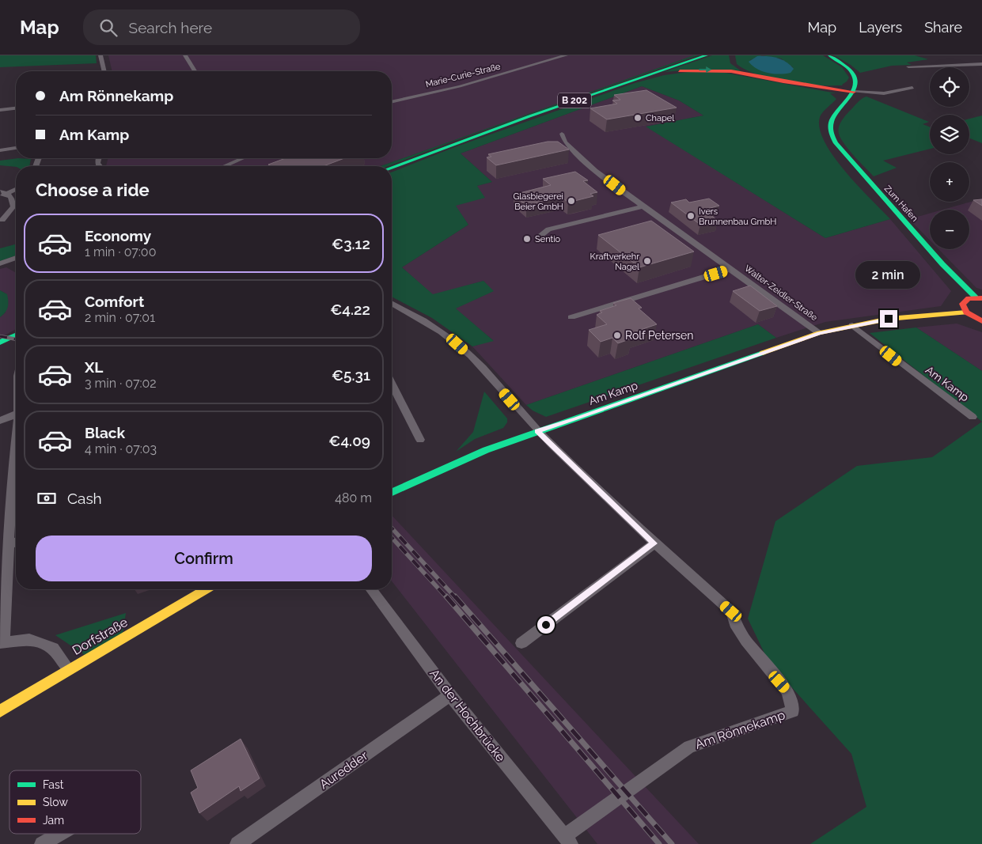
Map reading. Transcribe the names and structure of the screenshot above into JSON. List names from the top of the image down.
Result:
{
  "streets": {
    "main road": [
      "B 202",
      "Zum Hafen",
      "Am Kamp",
      "Dorfstraße"
    ],
    "street": [
      "Marie-Curie-Straße",
      "Walter-Zeidler-Straße",
      "An der Hochbrücke",
      "Am Rönnekamp",
      "Auredder"
    ]
  },
  "crossings": [
    ["Walter-Zeidler-Straße", "Am Kamp"],
    ["Am Kamp", "Am Rönnekamp"],
    ["An der Hochbrücke", "Am Rönnekamp"],
    ["An der Hochbrücke", "Auredder"]
  ],
  "places": [
    "Chapel",
    "Glasbiegerei Beier GmbH",
    "Ivers Brunnenbau GmbH",
    "Sentio",
    "Kraftverkehr Nagel",
    "Rolf Petersen"
  ],
  "legend": ["Fast", "Slow", "Jam"],
  "page": {
    "header": "Map",
    "search": "Search here",
    "nav": ["Map", "Layers", "Share"],
    "map_buttons": ["+", "−"],
    "banner": ["Am Rönnekamp", "Am Kamp"],
    "heading": "Choose a ride",
    "list": [
      {
        "name": "Economy",
        "note": "1 min · 07:00",
        "value": "€3.12"
      },
      {
        "name": "Comfort",
        "note": "2 min · 07:01",
        "value": "€4.22"
      },
      {
        "name": "XL",
        "note": "3 min · 07:02",
        "value": "€5.31"
      },
      {
        "name": "Black",
        "note": "4 min · 07:03",
        "value": "€4.09"
      }
    ],
    "bubble": "2 min",
    "pay": ["Cash", "480 m"],
    "buttons": "Confirm"
  }
}
